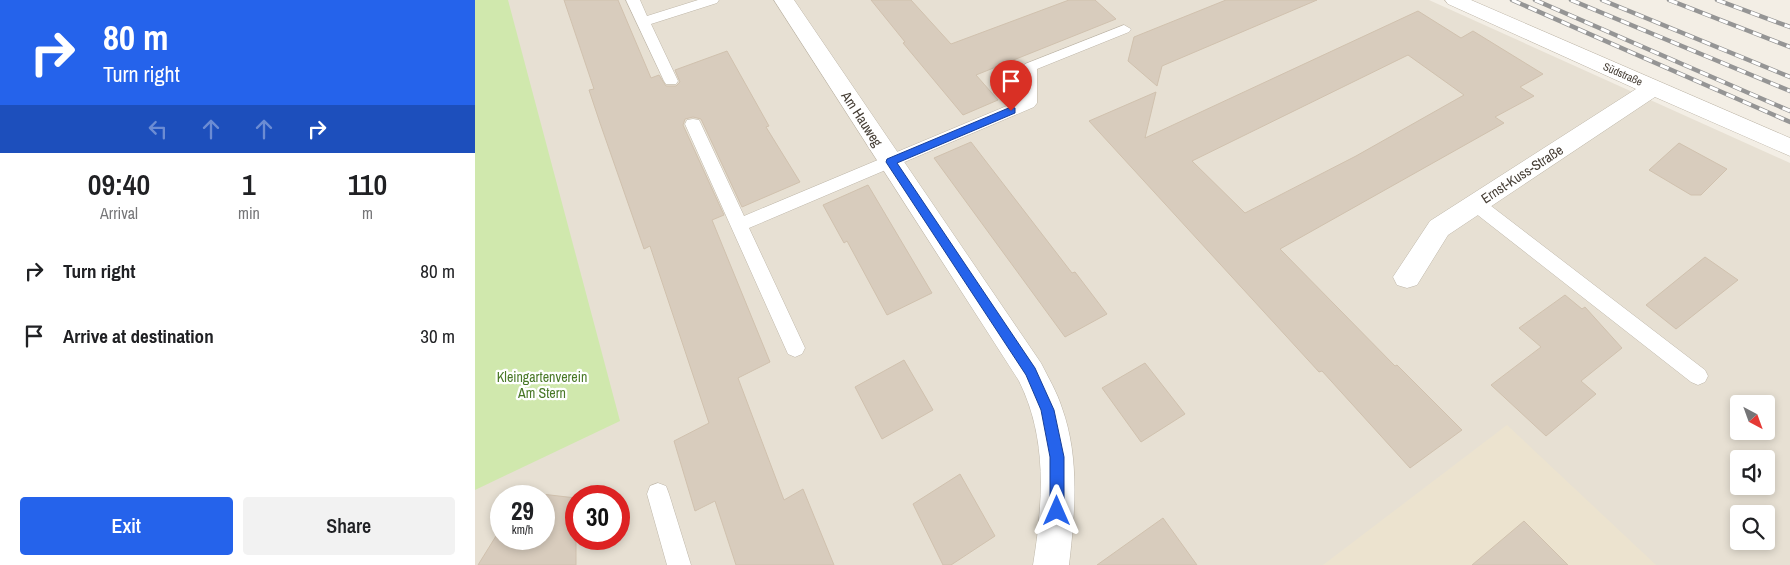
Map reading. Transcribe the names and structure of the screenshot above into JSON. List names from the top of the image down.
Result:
{
  "streets": {
    "street": ["Südstraße", "Am Hauweg", "Ernst-Kuss-Straße"]
  },
  "crossings": [
    ["Südstraße", "Ernst-Kuss-Straße"]
  ],
  "parks": ["Kleingartenverein Am Stern"],
  "north": "bottom right",
  "page": {
    "turn": ["80 m", "Turn right"],
    "eta": [
      "09:40",
      "Arrival",
      "1",
      "min",
      "110",
      "m"
    ],
    "list": [
      {
        "name": "Turn right",
        "value": "80 m"
      },
      {
        "name": "Arrive at destination",
        "value": "30 m"
      }
    ],
    "speed": "29 km/h",
    "limit": "30",
    "buttons": ["Exit", "Share"]
  }
}
